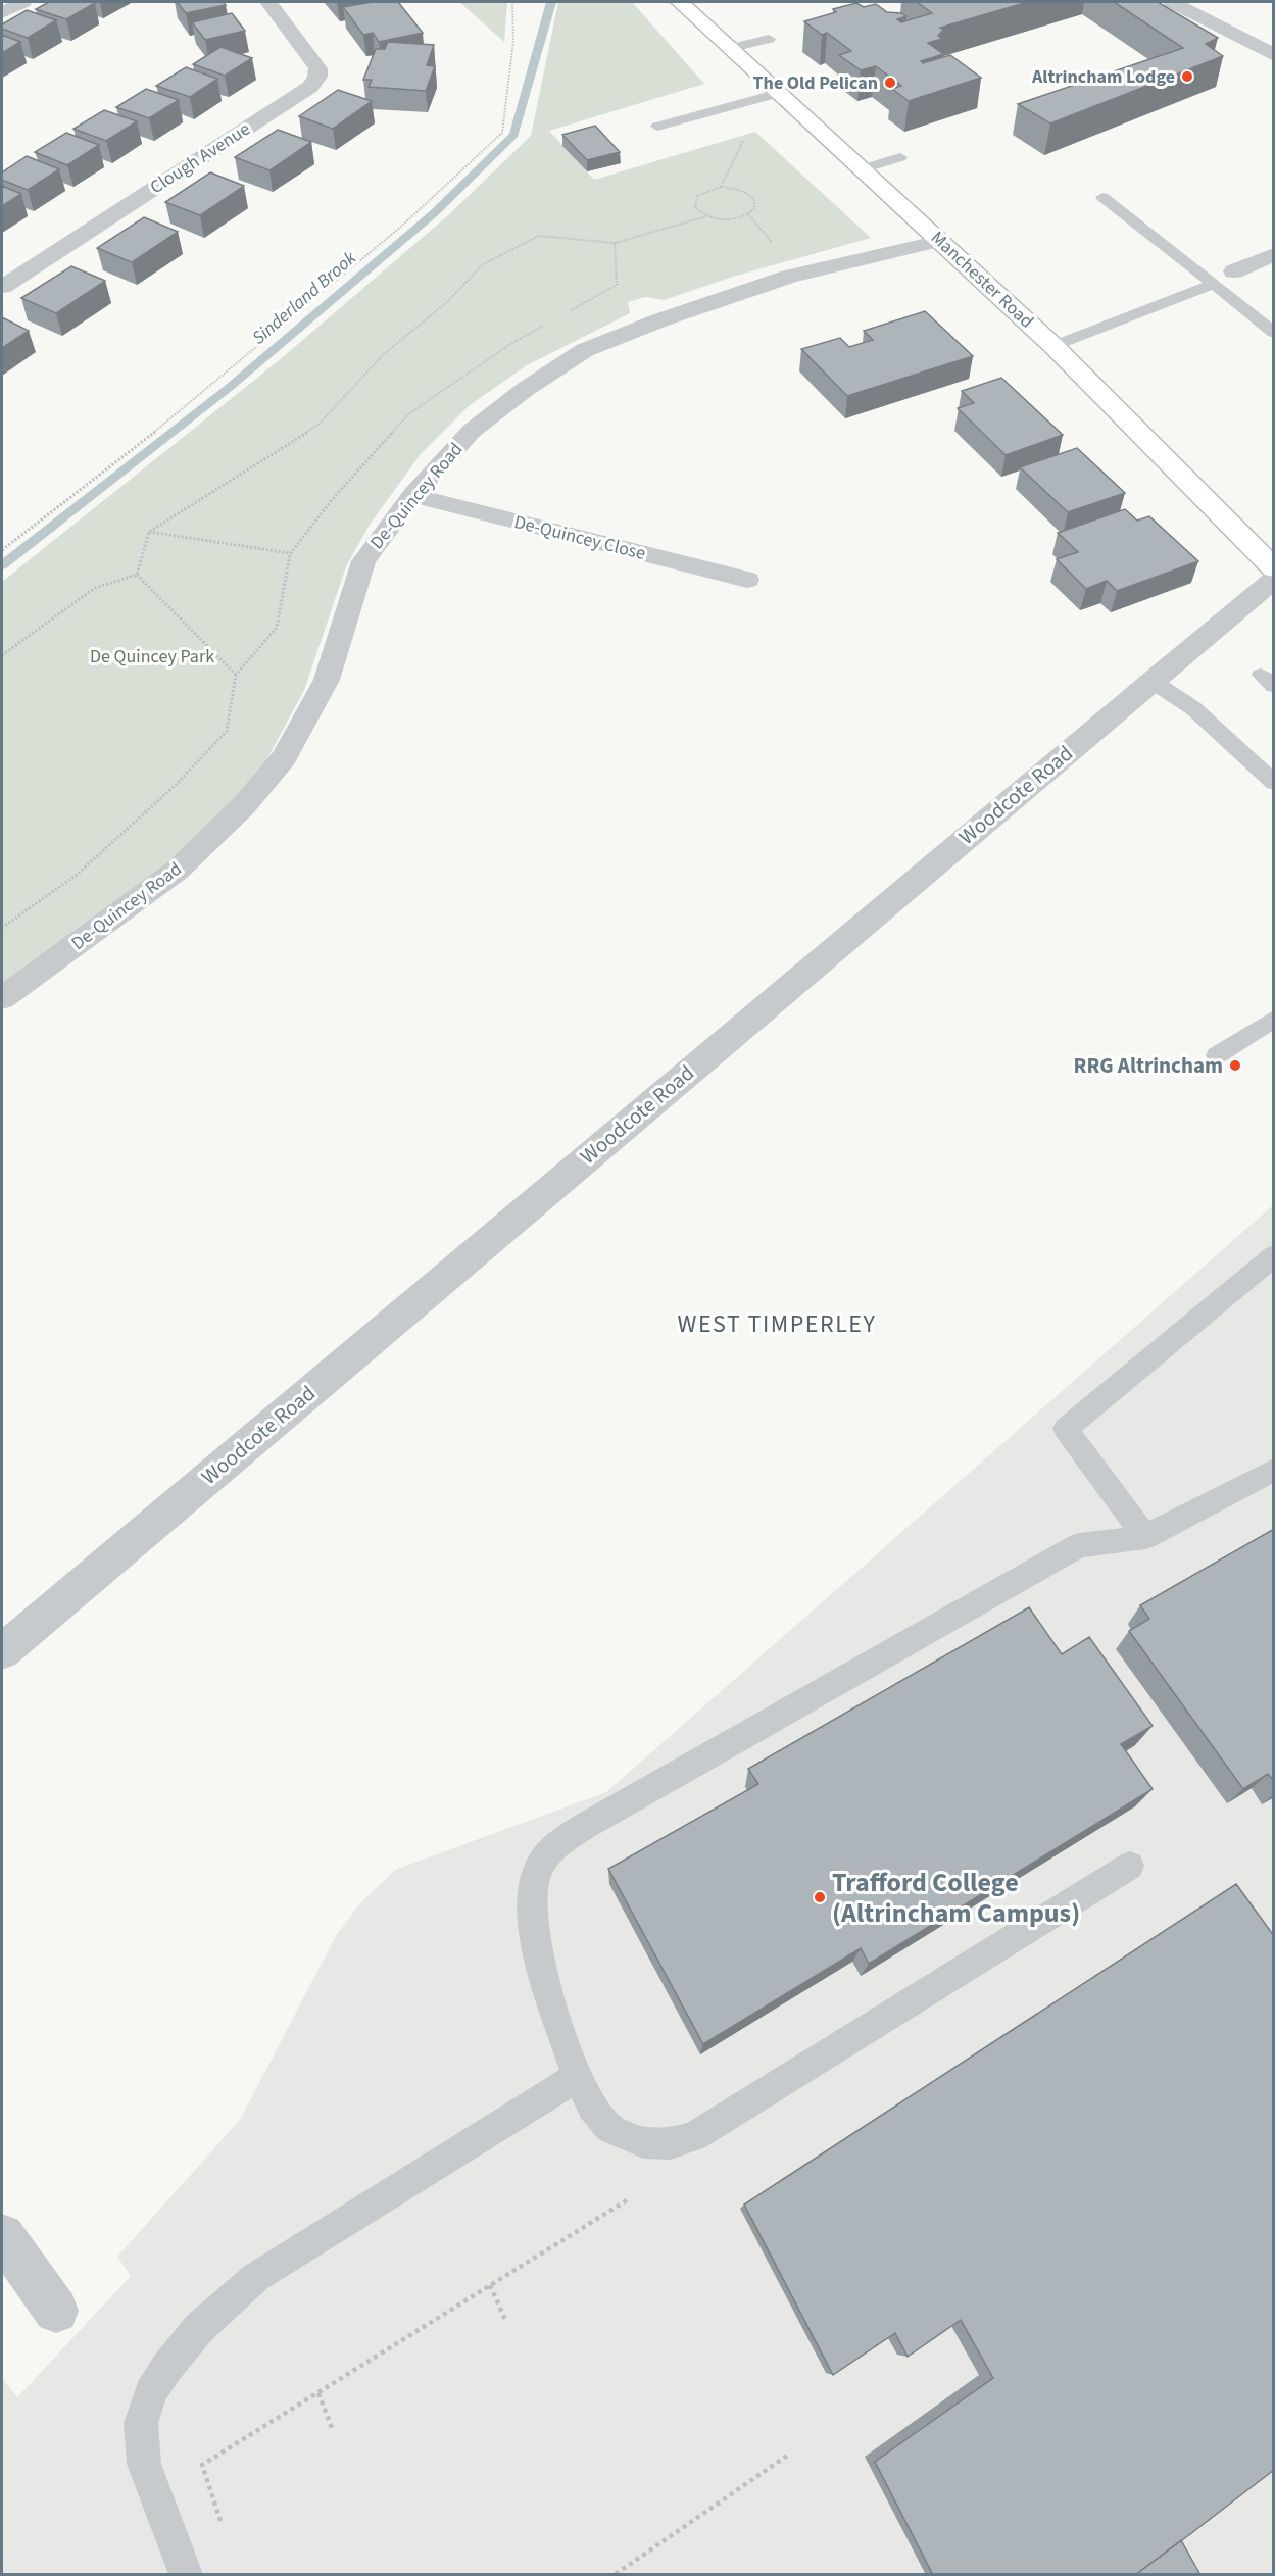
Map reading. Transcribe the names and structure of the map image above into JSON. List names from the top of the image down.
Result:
{
  "streets": {
    "highway": ["Manchester Road"],
    "street": [
      "Clough Avenue",
      "De-Quincey Road",
      "De-Quincey Close",
      "Woodcote Road"
    ]
  },
  "crossings": [
    ["Manchester Road", "De-Quincey Road"],
    ["De-Quincey Road", "De-Quincey Close"]
  ],
  "districts": ["WEST TIMPERLEY"],
  "water": ["Sinderland Brook"],
  "parks": ["De Quincey Park"],
  "places": [
    "Altrincham Lodge",
    "The Old Pelican",
    "RRG Altrincham",
    "Trafford College (Altrincham Campus)"
  ]
}
